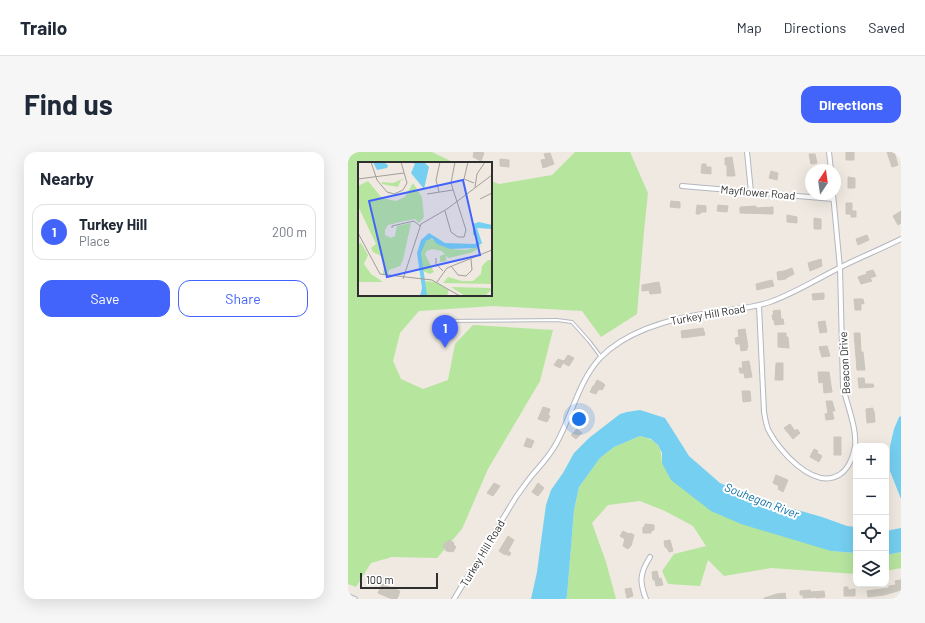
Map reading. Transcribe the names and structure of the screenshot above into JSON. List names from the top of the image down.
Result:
{
  "streets": {
    "street": ["Mayflower Road", "Turkey Hill Road", "Beacon Drive"]
  },
  "crossings": [
    ["Turkey Hill Road", "Beacon Drive"]
  ],
  "water": ["Souhegan River"],
  "scale_bar": "100 m",
  "north": "top",
  "page": {
    "header": "Trailo",
    "nav": ["Map", "Directions", "Saved"],
    "buttons": [
      "Directions",
      ["Save", "Share"]
    ],
    "title": "Find us",
    "heading": "Nearby",
    "list": [
      {
        "mark": "1",
        "name": "Turkey Hill",
        "note": "Place",
        "value": "200 m"
      }
    ],
    "pins": "1",
    "map_buttons": ["+", "−"],
    "scale": "100 m"
  }
}
